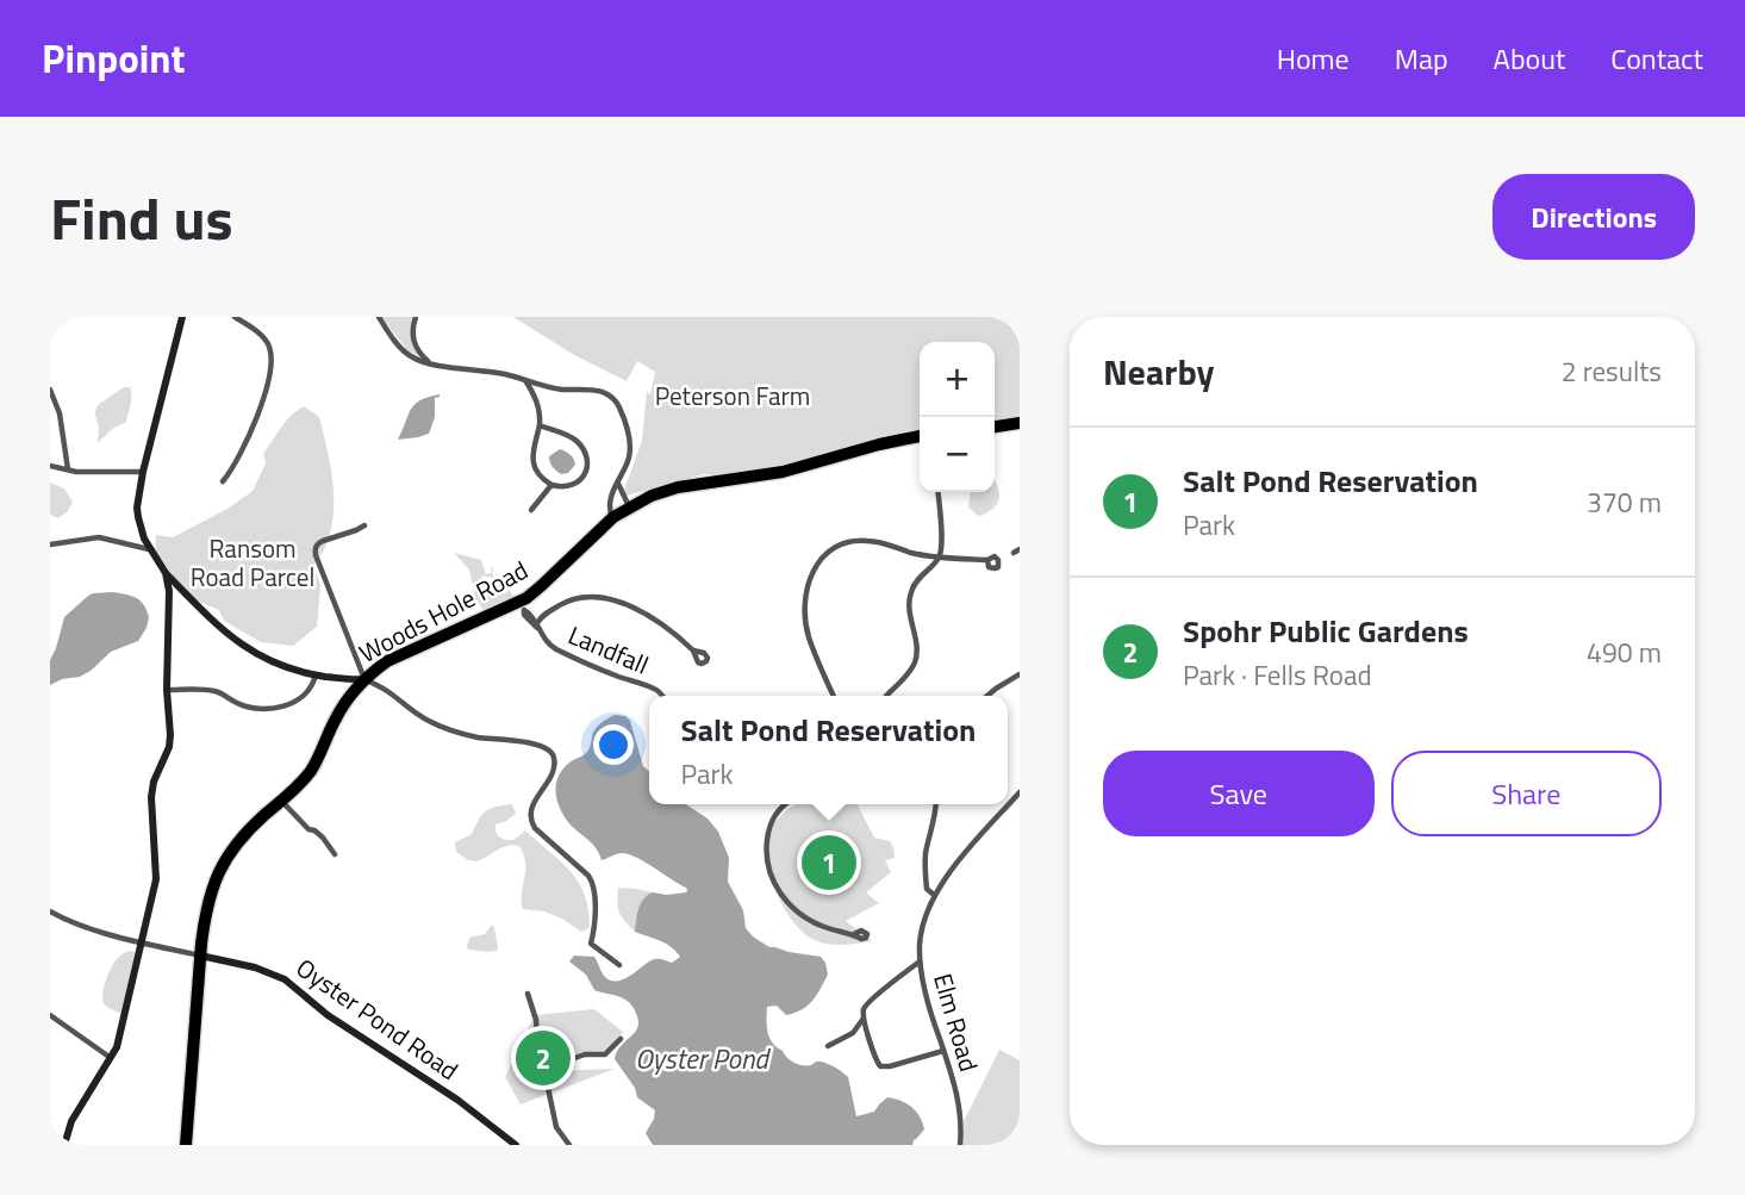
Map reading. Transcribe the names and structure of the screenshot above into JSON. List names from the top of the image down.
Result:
{
  "streets": {
    "highway": ["Woods Hole Road"],
    "main road": ["Oyster Pond Road"],
    "street": ["Landfall", "Elm Road"]
  },
  "crossings": [
    ["Woods Hole Road", "Landfall"],
    ["Woods Hole Road", "Oyster Pond Road"]
  ],
  "water": ["Oyster Pond"],
  "parks": ["Peterson Farm", "Ransom Road Parcel"],
  "page": {
    "header": "Pinpoint",
    "nav": [
      "Home",
      "Map",
      "About",
      "Contact"
    ],
    "title": "Find us",
    "buttons": [
      "Directions",
      ["Save", "Share"]
    ],
    "heading": ["Nearby", "2 results"],
    "map_buttons": ["+", "−"],
    "list": [
      {
        "mark": "1",
        "name": "Salt Pond Reservation",
        "note": "Park",
        "value": "370 m"
      },
      {
        "mark": "2",
        "name": "Spohr Public Gardens",
        "note": "Park · Fells Road",
        "value": "490 m"
      }
    ],
    "popup": ["Salt Pond Reservation", "Park"],
    "pins": ["1", "2"]
  }
}
